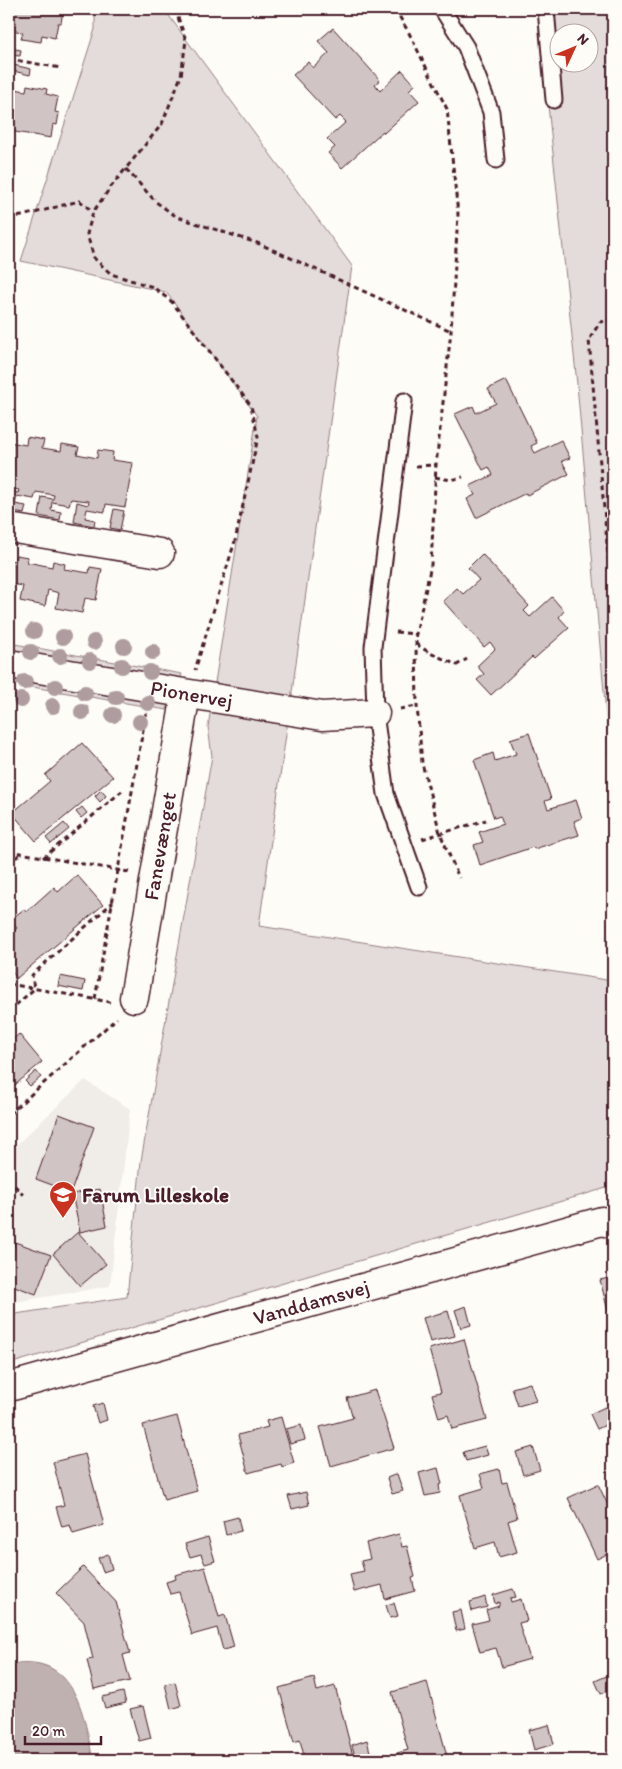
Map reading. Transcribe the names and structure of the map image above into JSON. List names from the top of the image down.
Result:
{
  "streets": {
    "street": ["Pionervej", "Fanevænget", "Vanddamsvej"]
  },
  "crossings": [
    ["Pionervej", "Fanevænget"]
  ],
  "places": {
    "school or university": ["Farum Lilleskole"]
  },
  "scale_bar": "20 m",
  "north": "top right"
}
